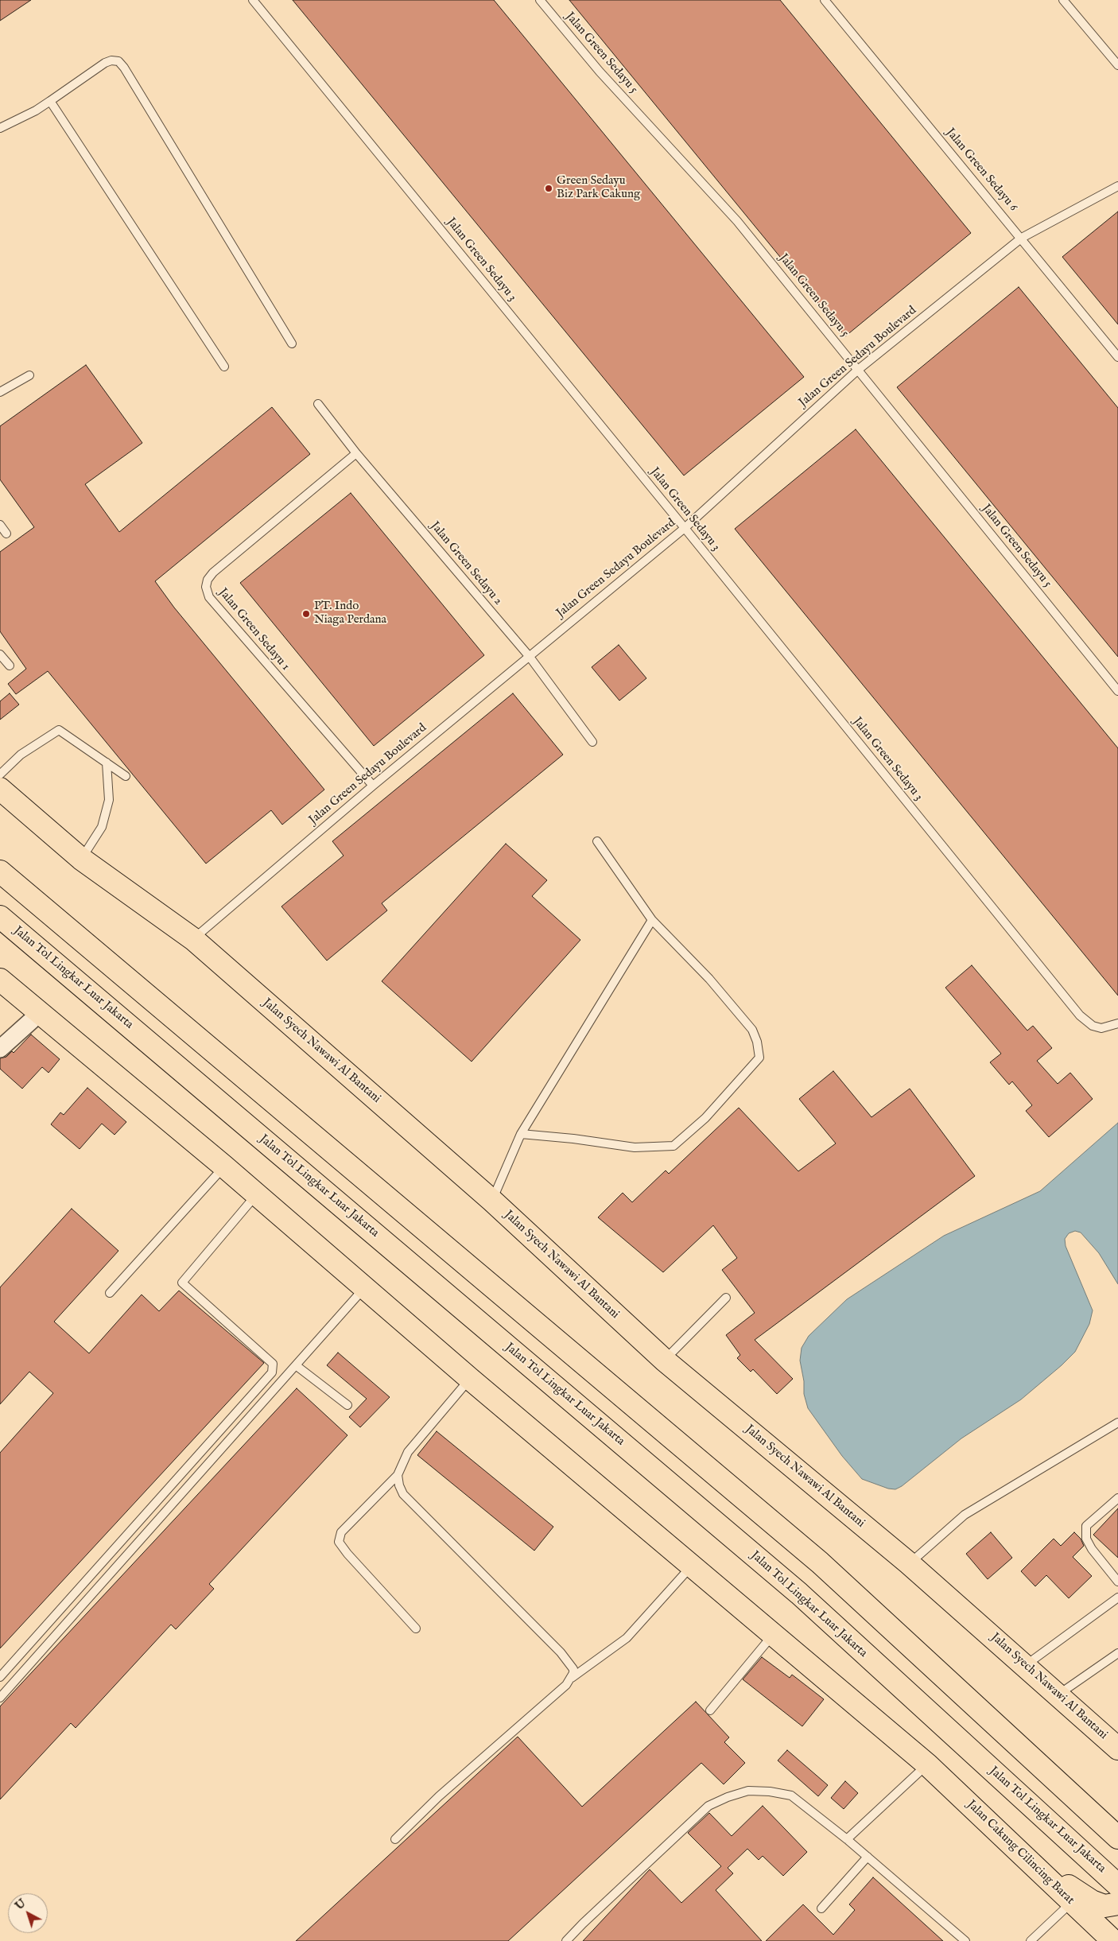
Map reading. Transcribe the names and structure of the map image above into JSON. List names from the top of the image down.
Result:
{
  "streets": {
    "highway": ["Jalan Tol Lingkar Luar Jakarta", "Jalan Syech Nawawi Al Bantani", "Jalan Cakung Cilincing Barat"],
    "lane": [
      "Jalan Green Sedayu 5",
      "Jalan Green Sedayu 6",
      "Jalan Green Sedayu 3",
      "Jalan Green Sedayu Boulevard",
      "Jalan Green Sedayu 2",
      "Jalan Green Sedayu 1"
    ]
  },
  "crossings": [
    ["Jalan Green Sedayu 5", "Jalan Green Sedayu Boulevard"],
    ["Jalan Green Sedayu 6", "Jalan Green Sedayu Boulevard"],
    ["Jalan Green Sedayu 3", "Jalan Green Sedayu Boulevard"],
    ["Jalan Green Sedayu Boulevard", "Jalan Green Sedayu 2"],
    ["Jalan Green Sedayu Boulevard", "Jalan Green Sedayu 1"],
    ["Jalan Green Sedayu Boulevard", "Jalan Syech Nawawi Al Bantani"],
    ["Jalan Green Sedayu 2", "Jalan Green Sedayu 1"]
  ],
  "places": ["Green Sedayu Biz Park Cakung", "PT. Indo Niaga Perdana"],
  "north": "top left"
}
